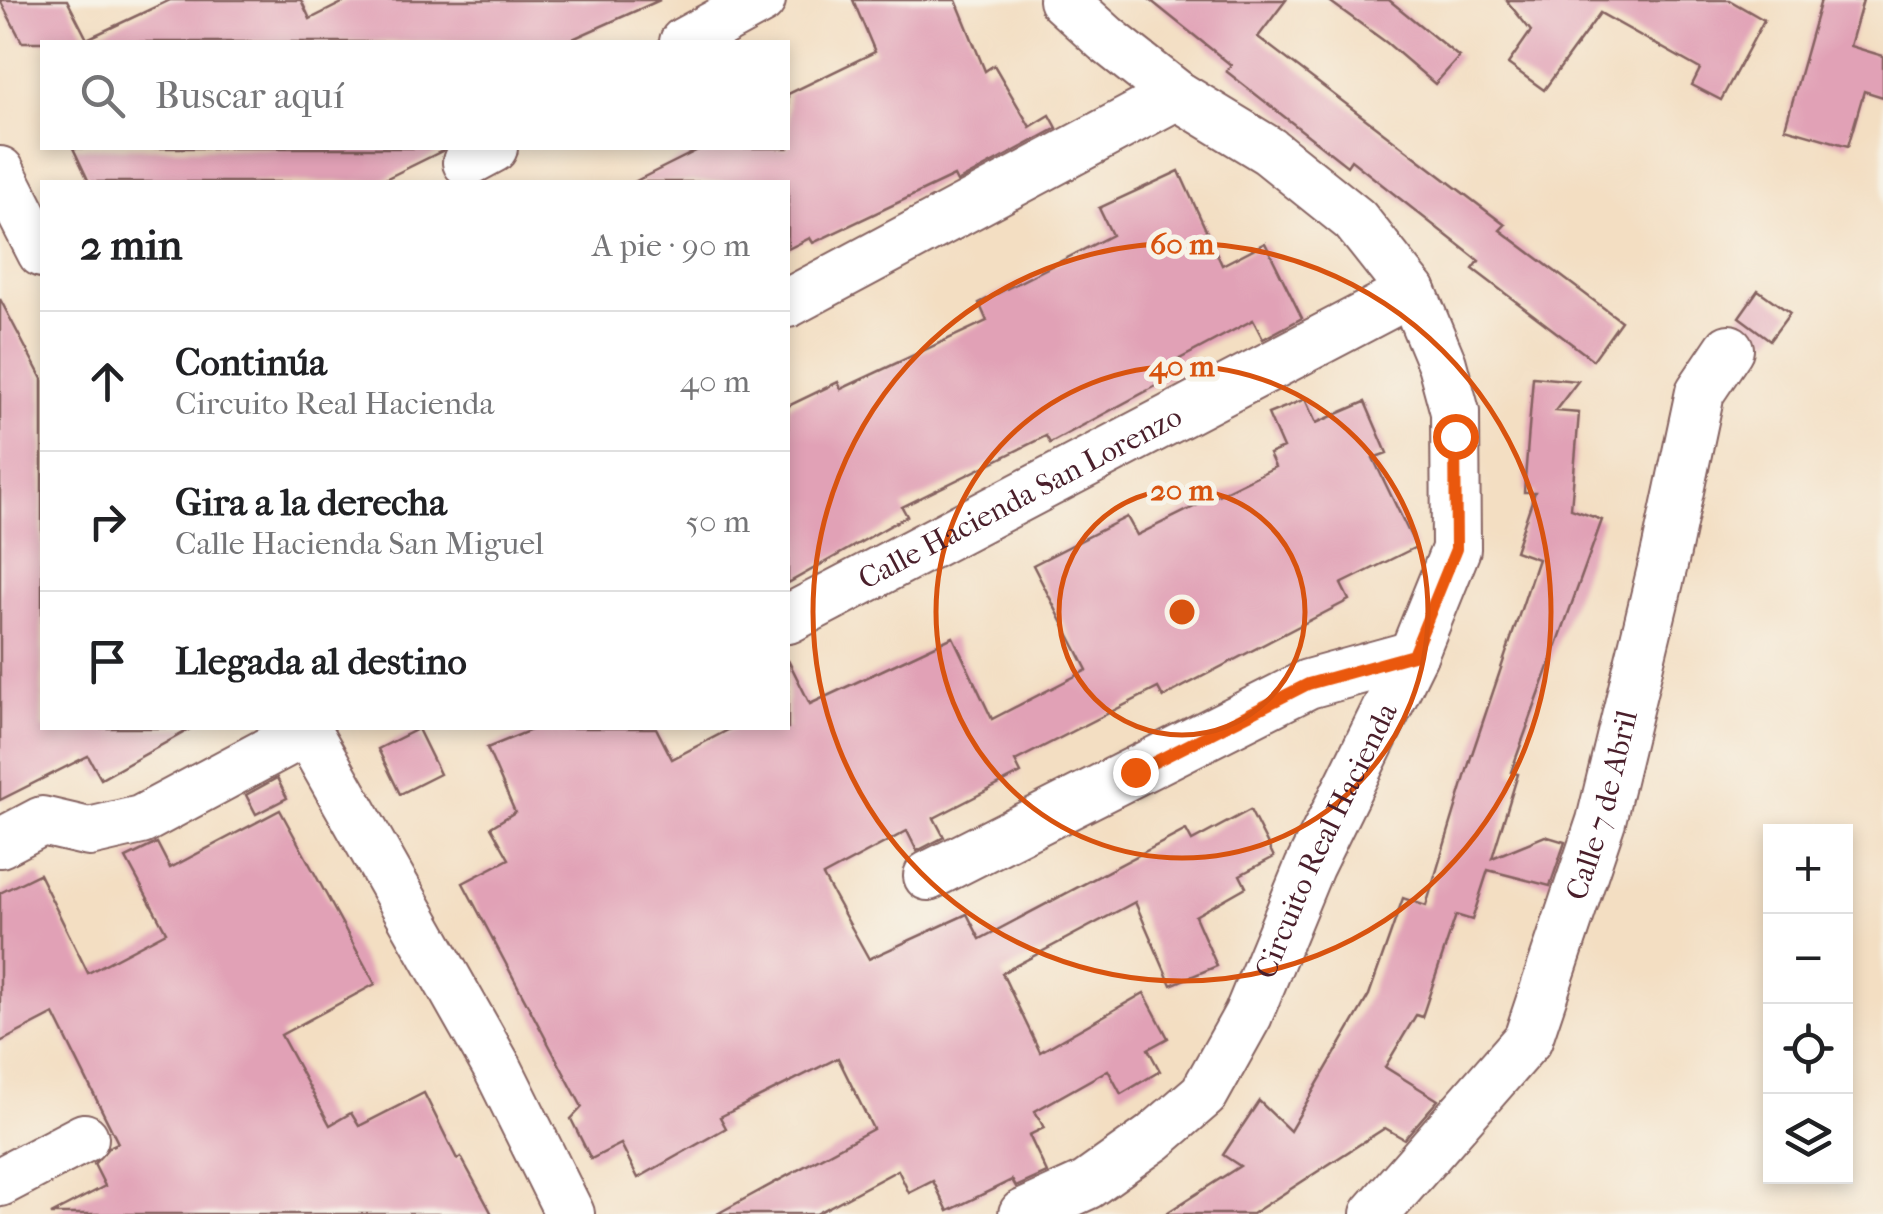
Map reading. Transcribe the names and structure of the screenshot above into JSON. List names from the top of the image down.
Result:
{
  "streets": {
    "street": ["Calle Hacienda San Lorenzo", "Calle 7 de Abril", "Circuito Real Hacienda"]
  },
  "crossings": [
    ["Calle Hacienda San Lorenzo", "Circuito Real Hacienda"]
  ],
  "page": {
    "search": "Buscar aquí",
    "heading": ["2 min", "A pie · 90 m"],
    "list": [
      ["Continúa", "Circuito Real Hacienda", "40 m"],
      ["Gira a la derecha", "Calle Hacienda San Miguel", "50 m"],
      "Llegada al destino"
    ],
    "map_buttons": ["+", "−"]
  },
  "rings": ["60 m", "40 m", "20 m"]
}
